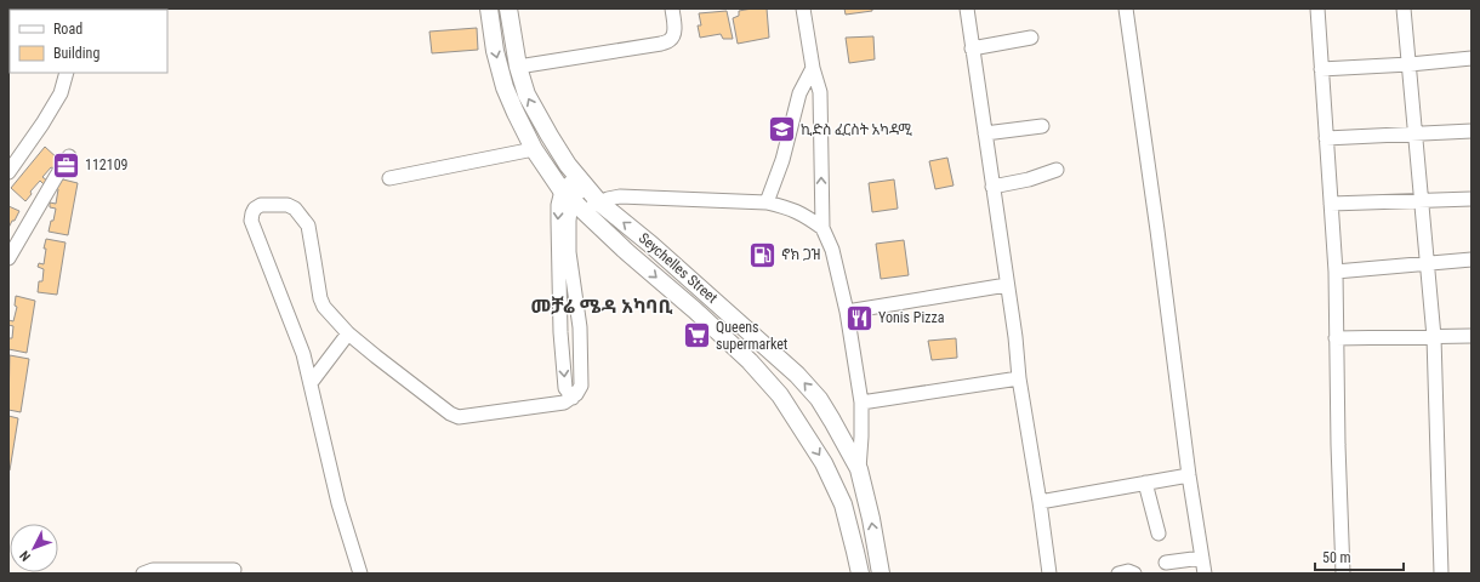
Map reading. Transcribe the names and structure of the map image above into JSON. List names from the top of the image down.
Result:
{
  "streets": {
    "main road": ["Seychelles Street"]
  },
  "districts": ["መቻሬ ሜዳ አካባቢ"],
  "places": {
    "school or university": ["ኪድስ ፈርስት አካዳሚ"],
    "office": ["112109"],
    "fuel station": ["ኖክ ጋዝ"],
    "restaurant": ["Yonis Pizza"],
    "supermarket": ["Queens supermarket"]
  },
  "legend": ["Road", "Building"],
  "scale_bar": "50 m",
  "north": "bottom left"
}
